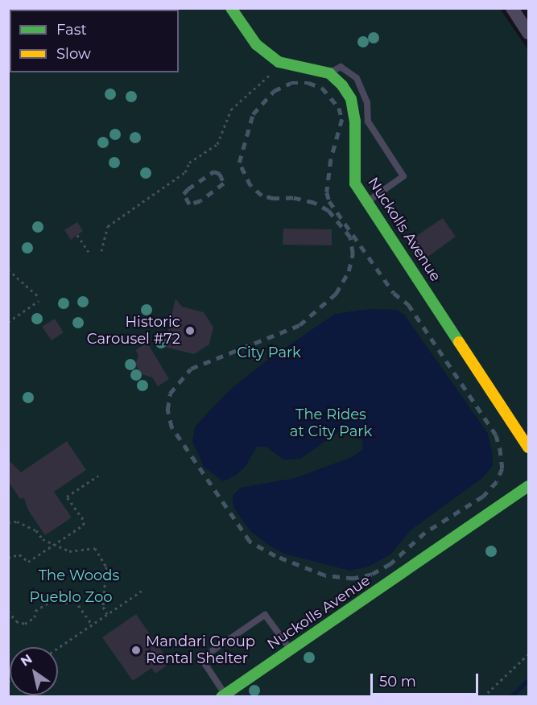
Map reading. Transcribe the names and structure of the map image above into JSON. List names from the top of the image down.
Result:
{
  "streets": {
    "street": ["Nuckolls Avenue"]
  },
  "parks": [
    "City Park",
    "The Rides at City Park",
    "The Woods",
    "Pueblo Zoo"
  ],
  "places": ["Historic Carousel #72", "Mandari Group Rental Shelter"],
  "legend": ["Fast", "Slow"],
  "scale_bar": "50 m",
  "north": "top left"
}
